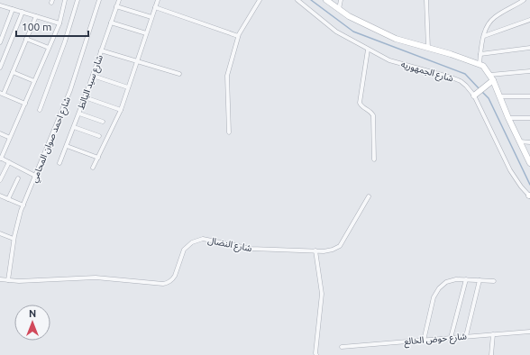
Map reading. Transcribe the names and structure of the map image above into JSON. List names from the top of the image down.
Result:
{
  "streets": {
    "street": [
      "شارع الجمهوريه",
      "شارع سيد البالط",
      "شارع احمد صوان المحامي",
      "شارع النضال",
      "شارع حوض الخالع"
    ]
  },
  "crossings": [
    ["شارع احمد صوان المحامي", "شارع النضال"]
  ],
  "scale_bar": "100 m",
  "north": "top"
}
